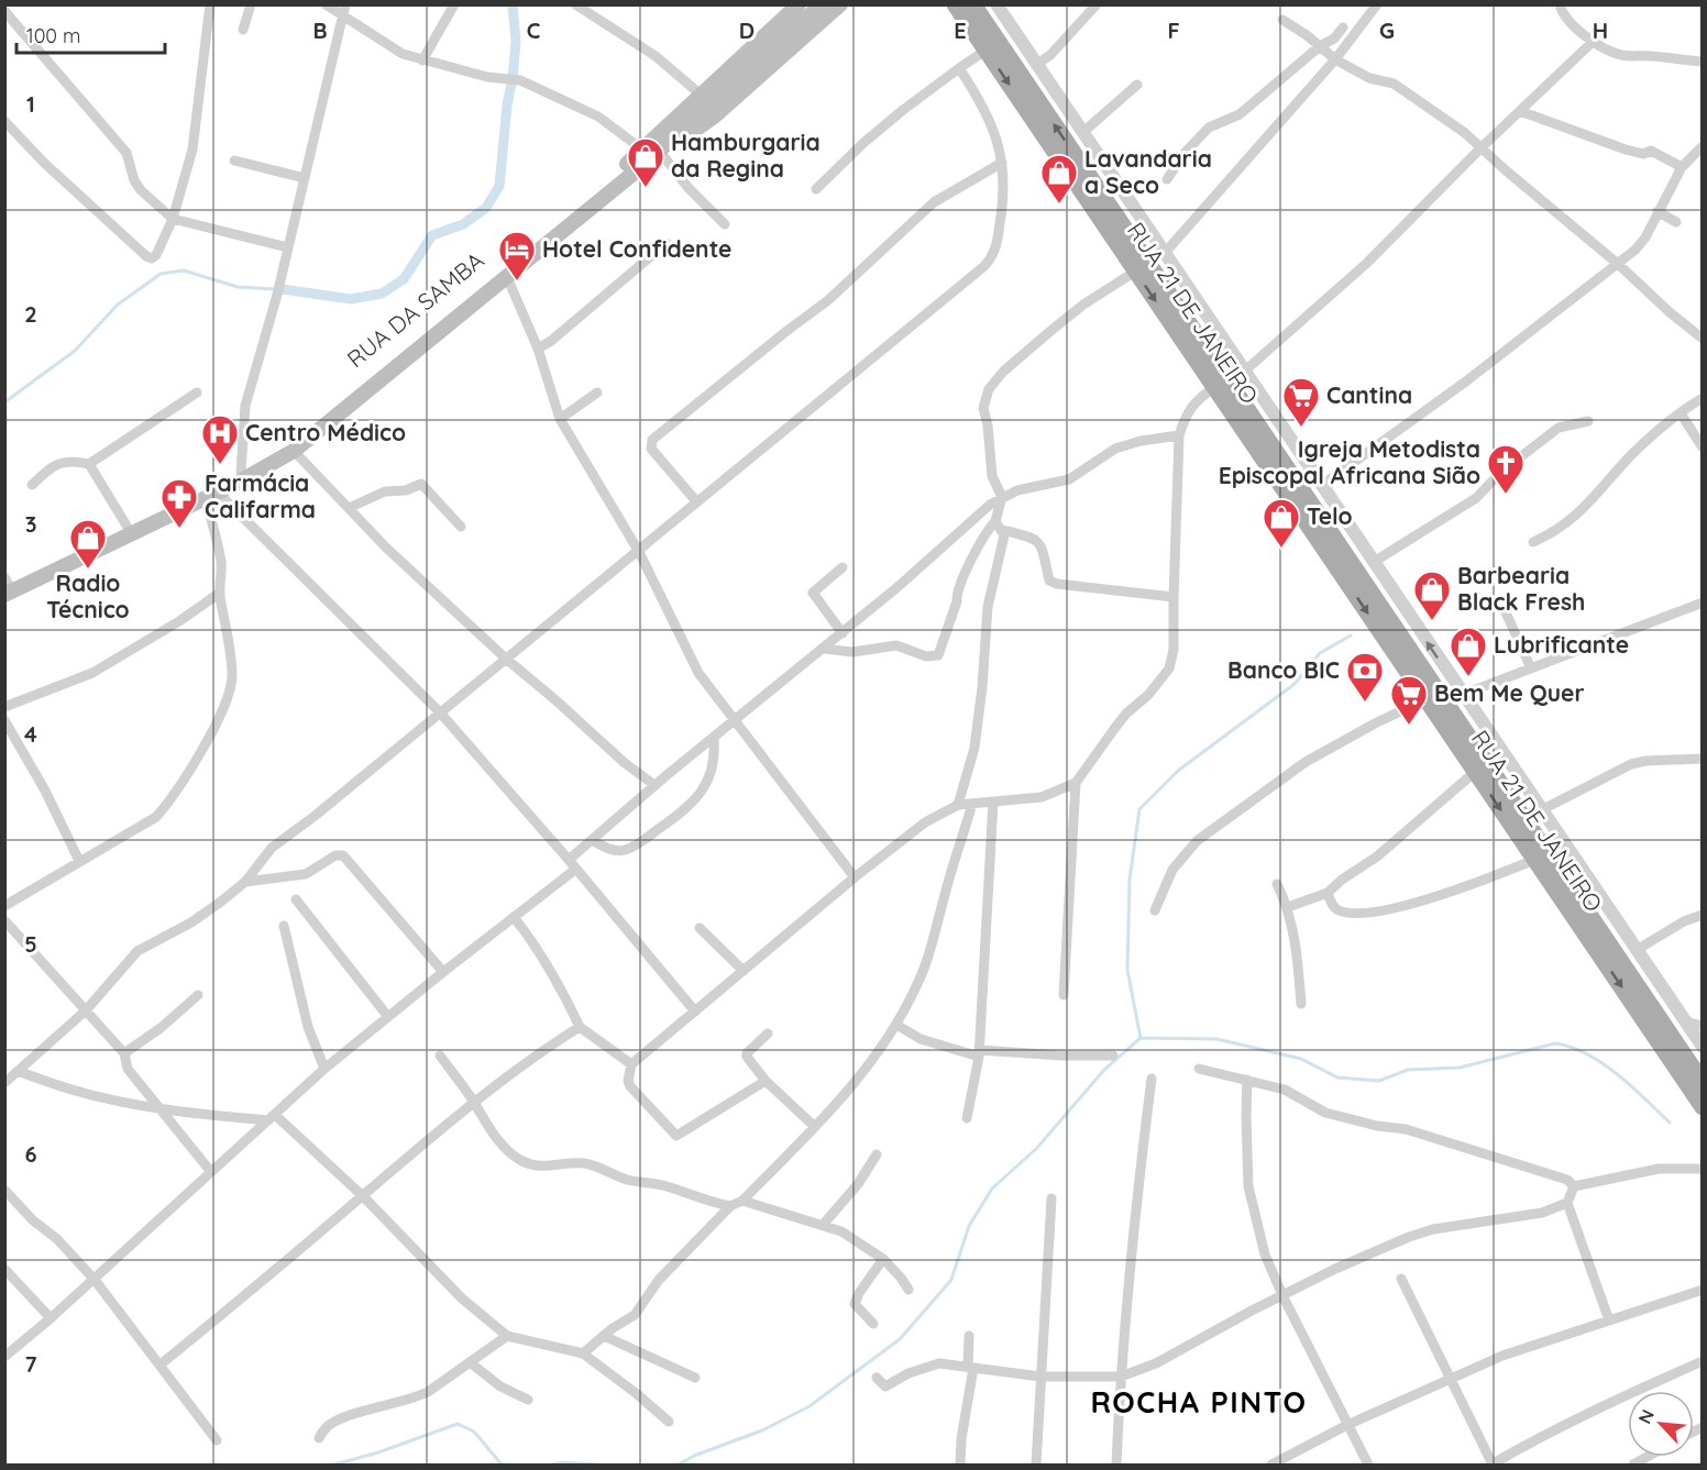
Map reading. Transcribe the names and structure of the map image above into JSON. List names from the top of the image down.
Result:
{
  "streets": {
    "main road": ["RUA DA SAMBA", "RUA 21 DE JANEIRO"]
  },
  "districts": ["ROCHA PINTO"],
  "places": {
    "shop": [
      "Hamburgaria da Regina",
      "Lavandaria a Seco",
      "Telo",
      "Radio Técnico",
      "Barbearia Black Fresh",
      "Lubrificante"
    ],
    "hotel": ["Hotel Confidente"],
    "supermarket": ["Cantina", "Bem Me Quer"],
    "hospital": ["Centro Médico"],
    "church": ["Igreja Metodista Episcopal Africana Sião"],
    "pharmacy": ["Farmácia Califarma"],
    "bank": ["Banco BIC"]
  },
  "scale_bar": "100 m",
  "north": "top left",
  "grid": {
    "columns": [
      "B",
      "C",
      "D",
      "E",
      "F",
      "G",
      "H"
    ],
    "rows": [
      "1",
      "2",
      "3",
      "4",
      "5",
      "6",
      "7"
    ]
  }
}
